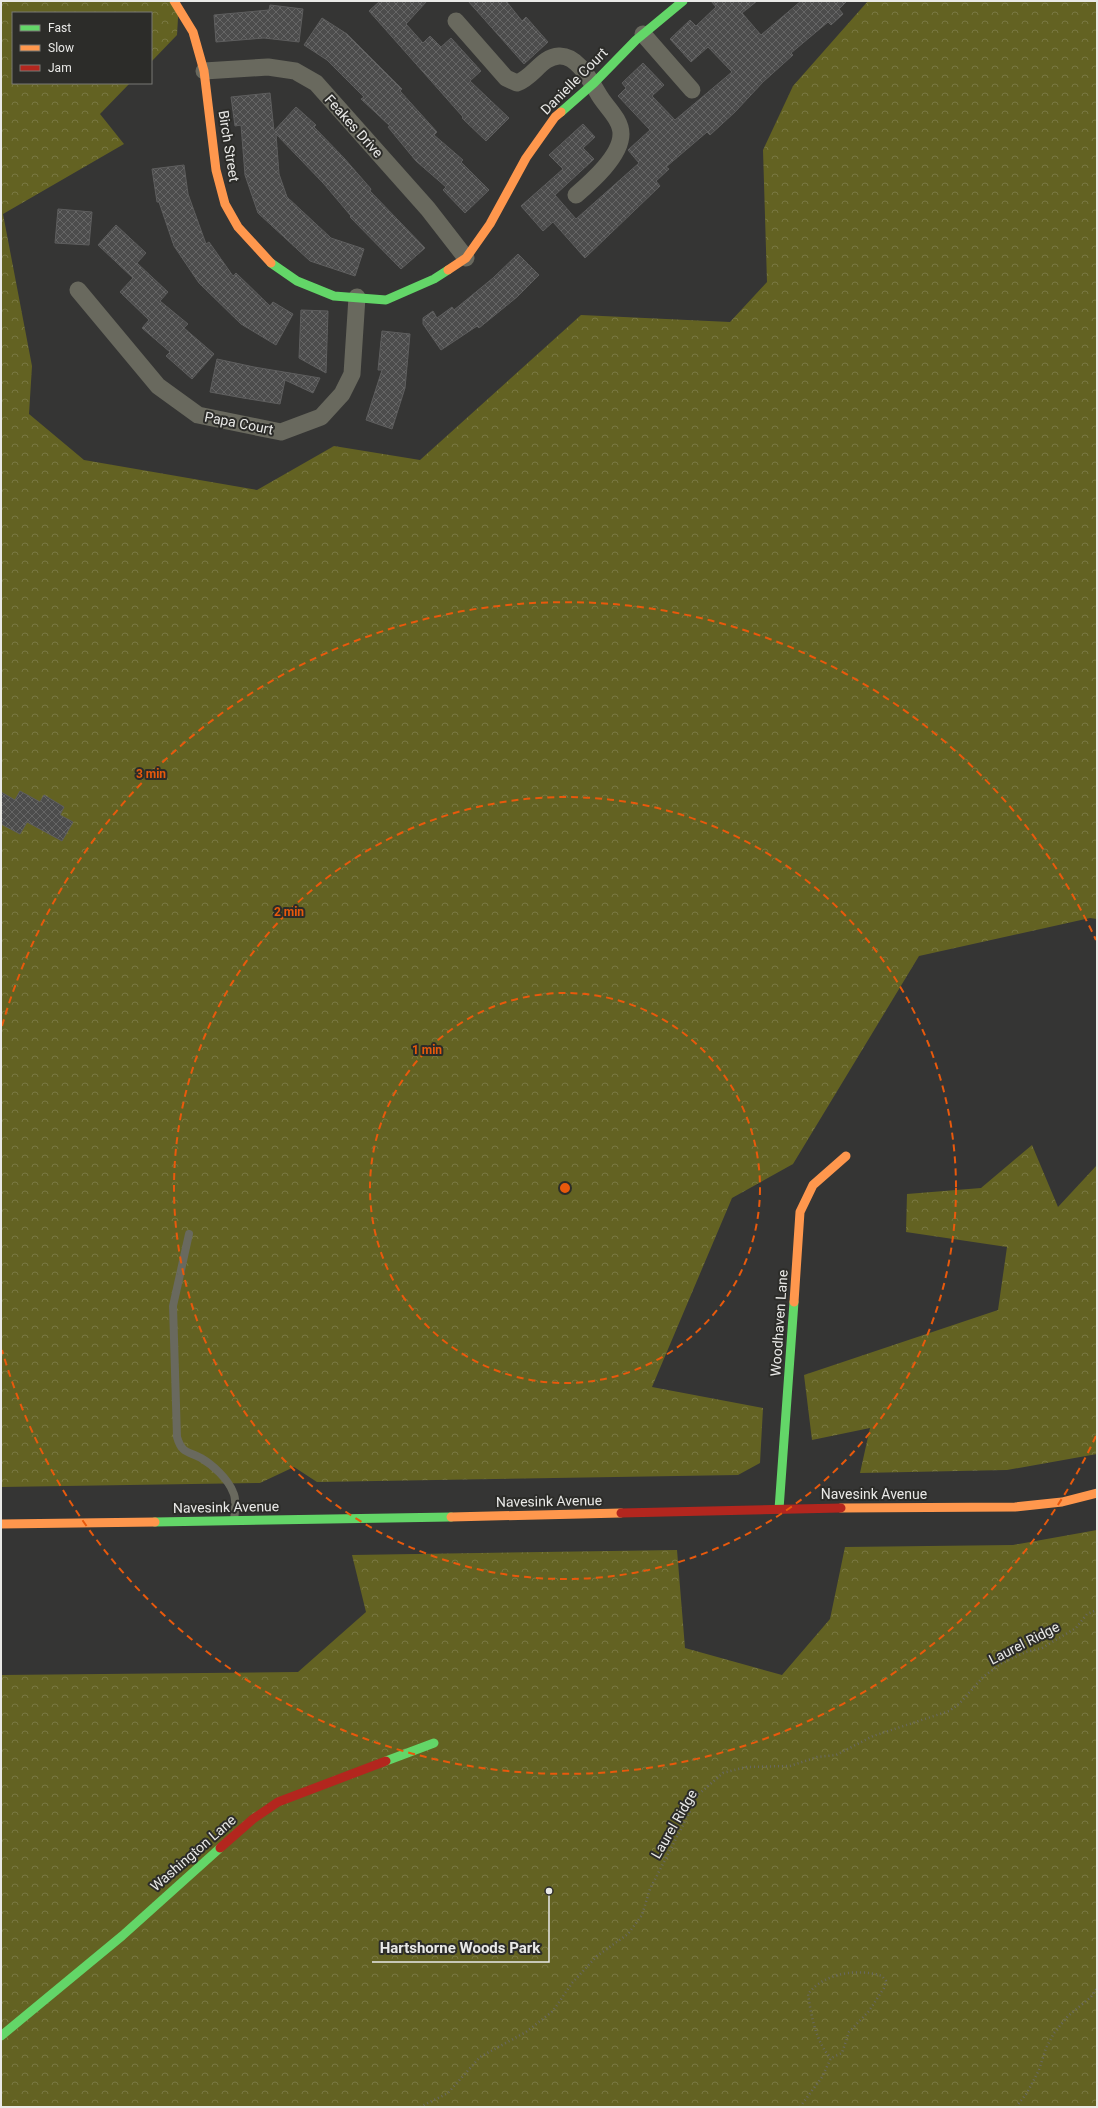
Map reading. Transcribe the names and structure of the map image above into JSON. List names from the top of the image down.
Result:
{
  "streets": {
    "street": [
      "Danielle Court",
      "Feakes Drive",
      "Birch Street",
      "Papa Court",
      "Woodhaven Lane",
      "Navesink Avenue",
      "Washington Lane"
    ],
    "path": ["Laurel Ridge"]
  },
  "crossings": [
    ["Danielle Court", "Feakes Drive"],
    ["Danielle Court", "Birch Street"],
    ["Feakes Drive", "Birch Street"],
    ["Birch Street", "Papa Court"],
    ["Woodhaven Lane", "Navesink Avenue"]
  ],
  "places": ["Hartshorne Woods Park"],
  "legend": ["Fast", "Slow", "Jam"],
  "rings": ["3 min", "2 min", "1 min"]
}
